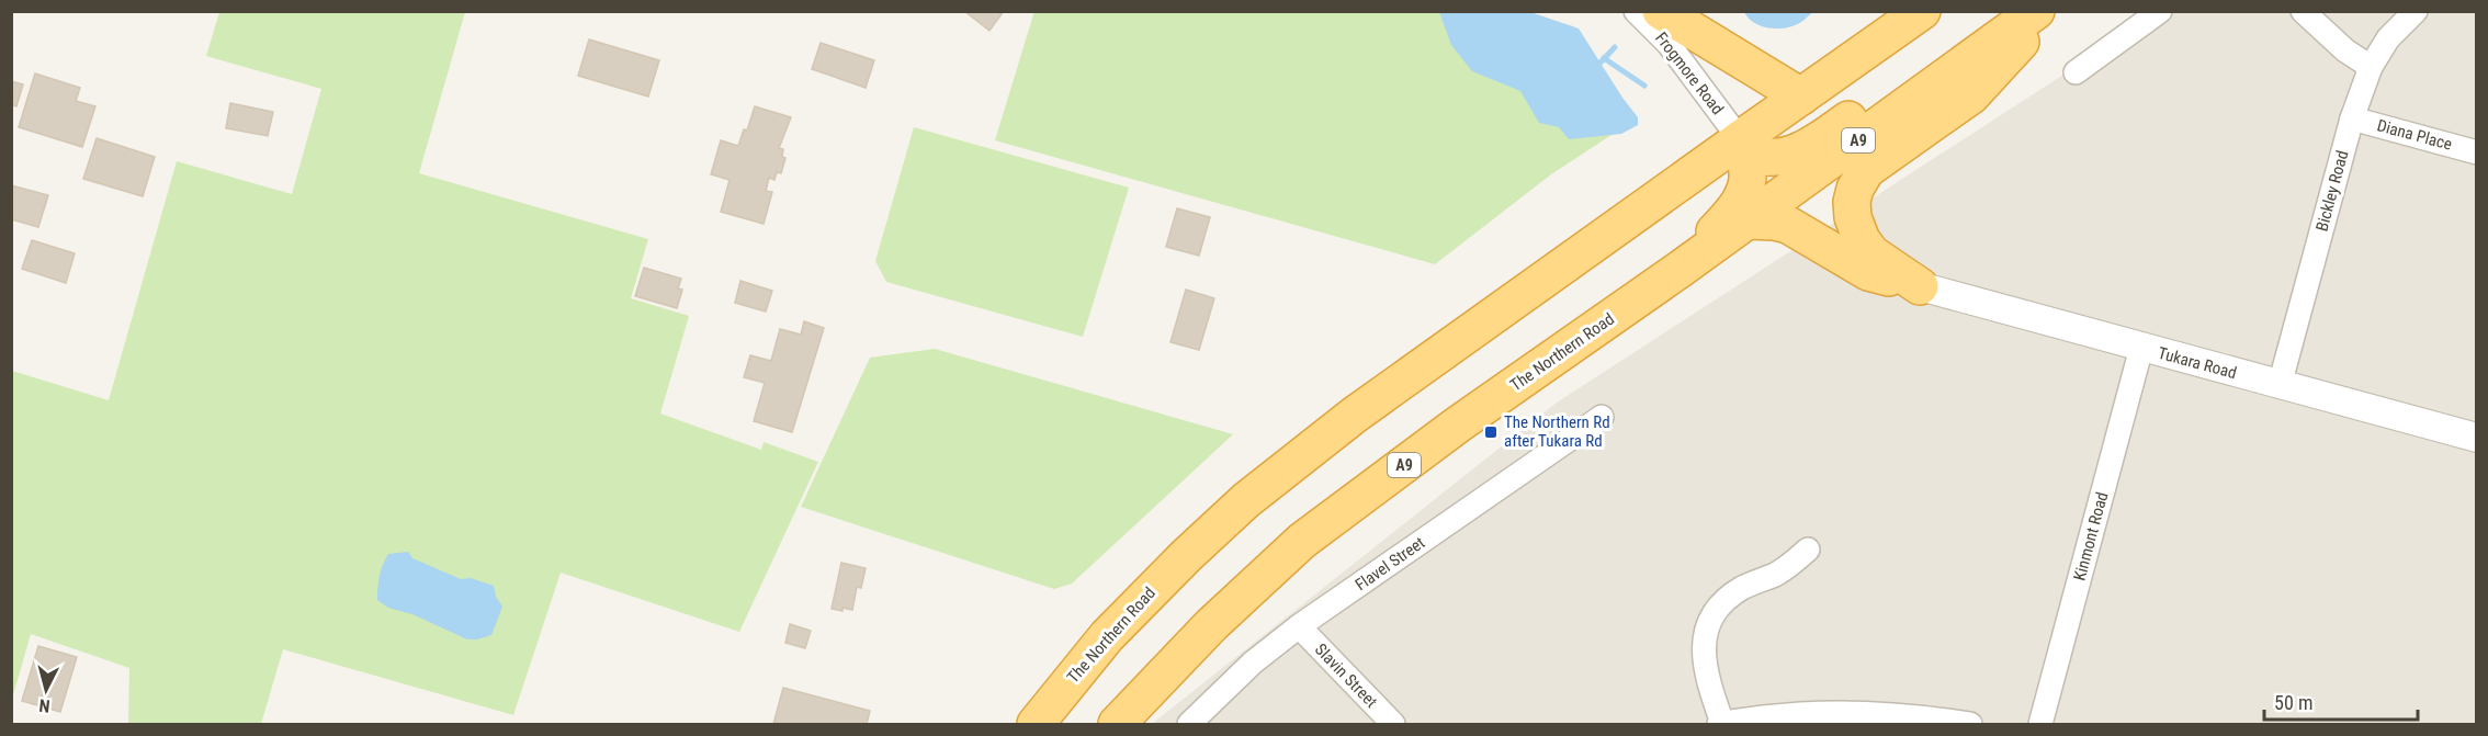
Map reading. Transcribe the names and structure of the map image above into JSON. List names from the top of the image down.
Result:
{
  "streets": {
    "highway": ["A9", "The Northern Road"],
    "street": [
      "Frogmore Road",
      "Diana Place",
      "Bickley Road",
      "Tukara Road",
      "Kinmont Road",
      "Flavel Street",
      "Slavin Street"
    ]
  },
  "crossings": [
    ["Frogmore Road", "The Northern Road"],
    ["Diana Place", "Bickley Road"],
    ["Bickley Road", "Tukara Road"],
    ["Tukara Road", "Kinmont Road"],
    ["Flavel Street", "Slavin Street"]
  ],
  "places": {
    "transit": ["The Northern Rd after Tukara Rd"]
  },
  "scale_bar": "50 m",
  "north": "bottom"
}
